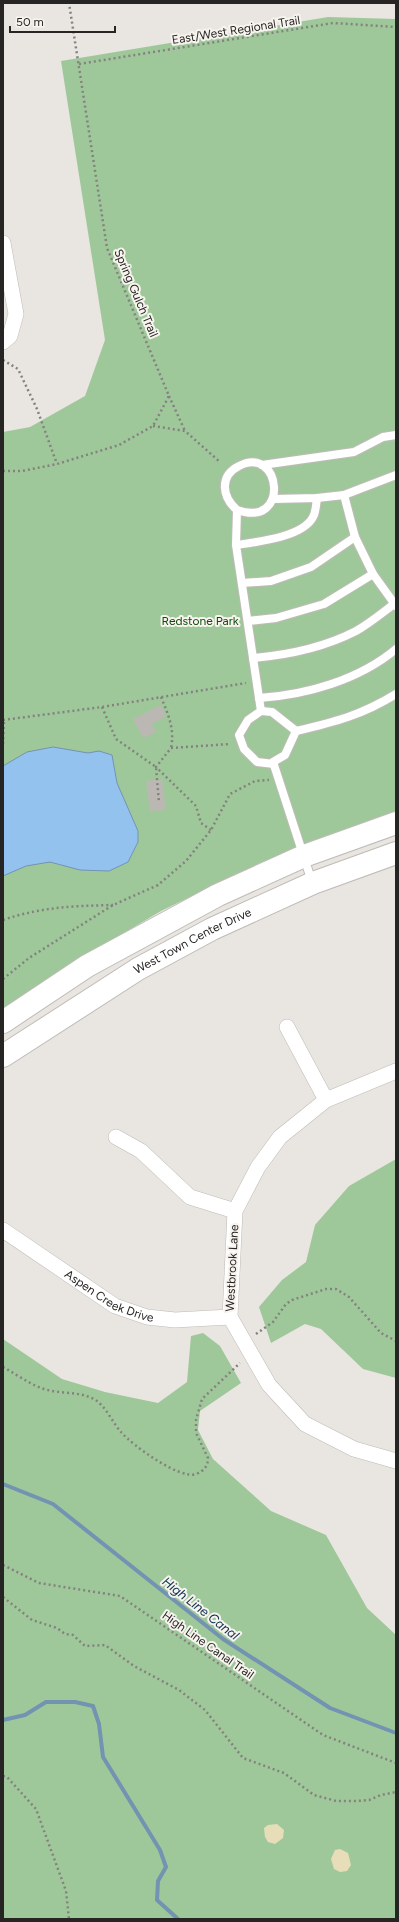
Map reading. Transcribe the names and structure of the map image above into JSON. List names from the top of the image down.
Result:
{
  "streets": {
    "street": ["West Town Center Drive", "Westbrook Lane", "Aspen Creek Drive"],
    "path": ["East/West Regional Trail", "Spring Gulch Trail", "High Line Canal Trail"]
  },
  "crossings": [
    ["East/West Regional Trail", "Spring Gulch Trail"],
    ["Westbrook Lane", "Aspen Creek Drive"]
  ],
  "water": ["High Line Canal"],
  "parks": ["Redstone Park"],
  "scale_bar": "50 m"
}
